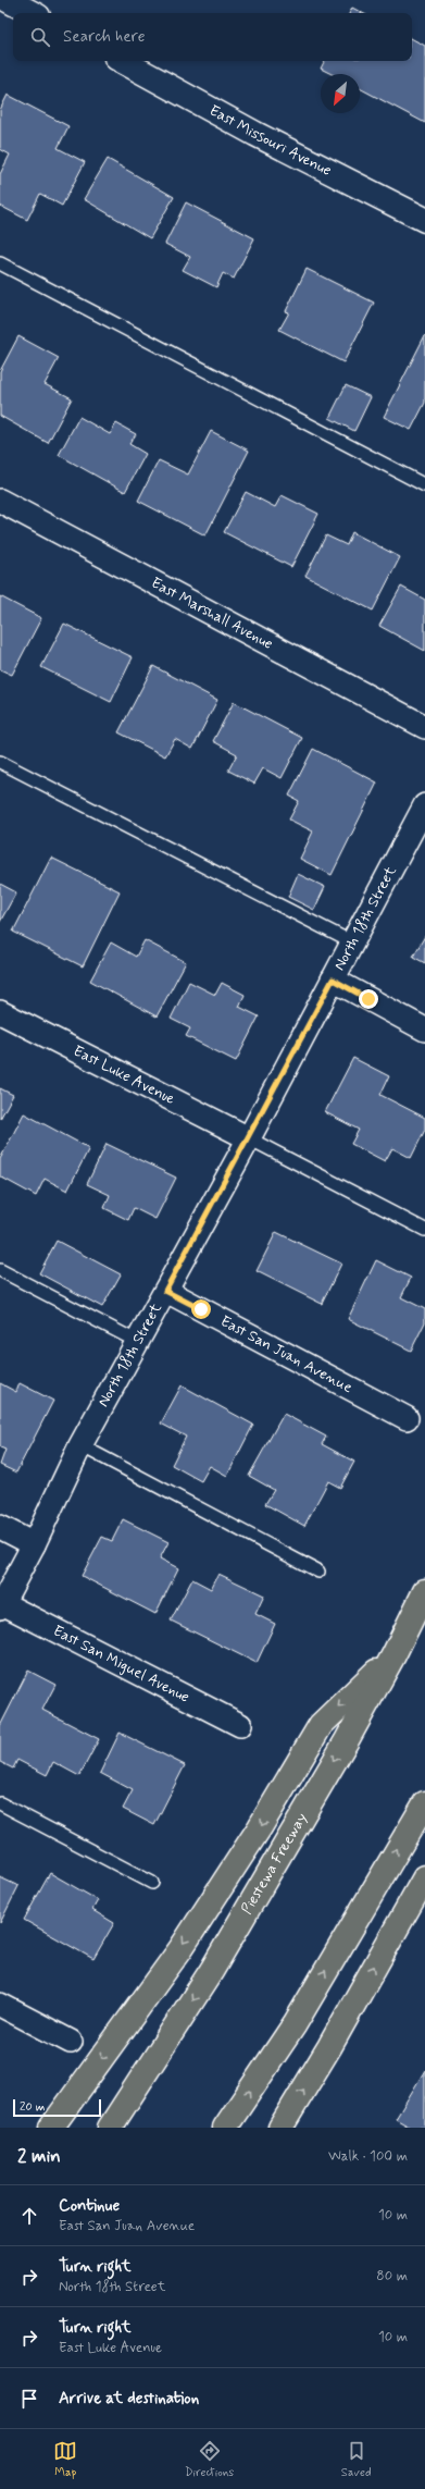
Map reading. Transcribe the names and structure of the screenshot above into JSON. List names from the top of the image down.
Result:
{
  "streets": {
    "highway": ["Piestewa Freeway"],
    "street": [
      "East Missouri Avenue",
      "East Marshall Avenue",
      "North 18th Street",
      "East Luke Avenue",
      "East San Juan Avenue",
      "East San Miguel Avenue"
    ]
  },
  "crossings": [
    ["North 18th Street", "East Luke Avenue"],
    ["North 18th Street", "East San Juan Avenue"],
    ["North 18th Street", "East San Miguel Avenue"]
  ],
  "scale_bar": "20 m",
  "north": "bottom left",
  "page": {
    "search": "Search here",
    "scale": "20 m",
    "heading": ["2 min", "Walk · 100 m"],
    "list": [
      ["Continue", "East San Juan Avenue", "10 m"],
      ["Turn right", "North 18th Street", "80 m"],
      ["Turn right", "East Luke Avenue", "10 m"],
      "Arrive at destination"
    ],
    "nav": ["Map", "Directions", "Saved"]
  }
}
